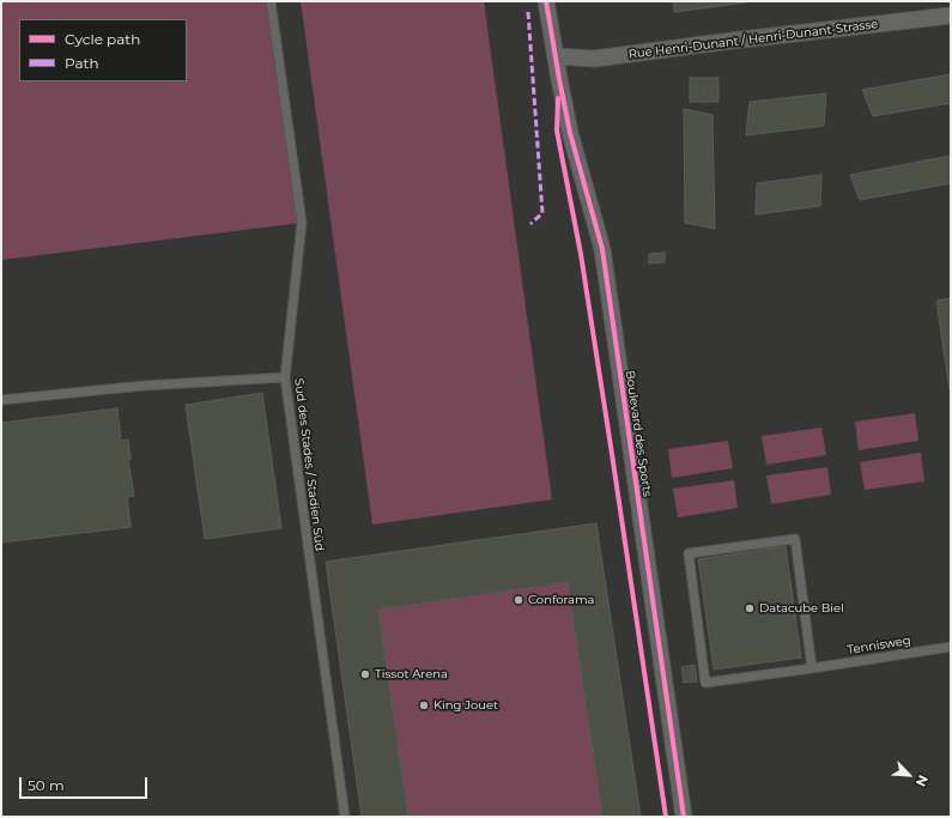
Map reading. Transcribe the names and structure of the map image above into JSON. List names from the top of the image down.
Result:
{
  "streets": {
    "street": ["Rue Henri-Dunant / Henri-Dunant-Strasse", "Boulevard des Sports"],
    "lane": ["Sud des Stades / Stadien Süd", "Tennisweg"]
  },
  "crossings": [
    ["Rue Henri-Dunant / Henri-Dunant-Strasse", "Boulevard des Sports"]
  ],
  "places": [
    "Conforama",
    "Datacube Biel",
    "Tissot Arena",
    "King Jouet"
  ],
  "legend": ["Cycle path", "Path"],
  "scale_bar": "50 m",
  "north": "bottom right"
}
